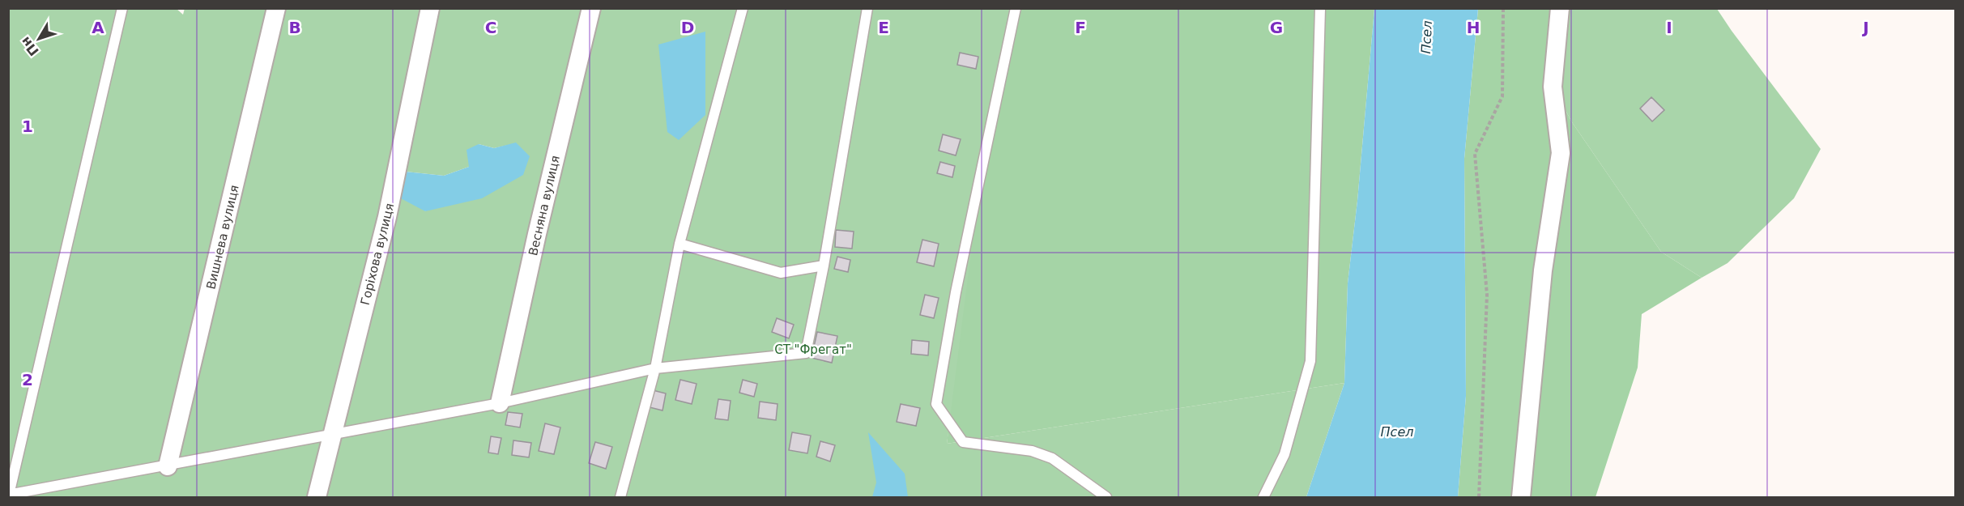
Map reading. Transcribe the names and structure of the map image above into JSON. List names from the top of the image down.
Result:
{
  "streets": {
    "street": ["Весняна вулиця", "Вишнева вулиця", "Горіхова вулиця"]
  },
  "water": ["Псел"],
  "parks": ["СТ \"Фрегат\""],
  "north": "bottom left",
  "grid": {
    "columns": [
      "A",
      "B",
      "C",
      "D",
      "E",
      "F",
      "G",
      "H",
      "I",
      "J"
    ],
    "rows": ["1", "2"]
  }
}
